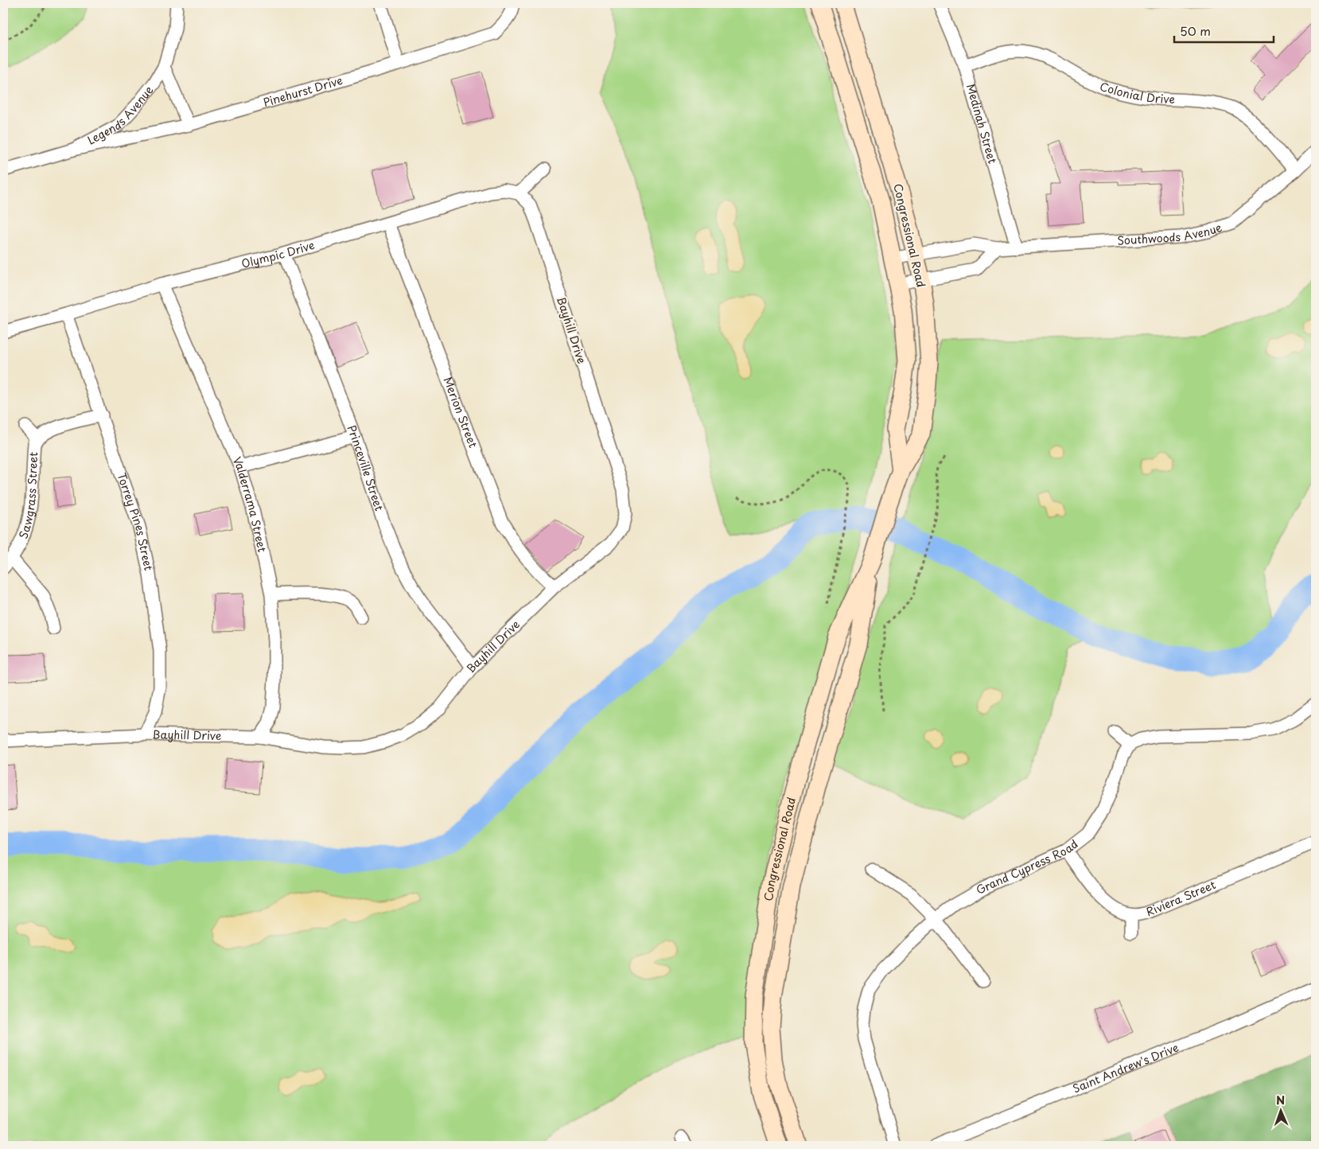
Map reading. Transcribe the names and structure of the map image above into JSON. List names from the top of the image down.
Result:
{
  "streets": {
    "main road": ["Congressional Road"],
    "street": [
      "Pinehurst Drive",
      "Colonial Drive",
      "Legends Avenue",
      "Medinah Street",
      "Southwoods Avenue",
      "Olympic Drive",
      "Bayhill Drive",
      "Merion Street",
      "Princeville Street",
      "Sawgrass Street",
      "Valderrama Street",
      "Torrey Pines Street",
      "Grand Cypress Road",
      "Riviera Street",
      "Saint Andrew's Drive"
    ]
  },
  "crossings": [
    ["Pinehurst Drive", "Legends Avenue"],
    ["Colonial Drive", "Medinah Street"],
    ["Colonial Drive", "Southwoods Avenue"],
    ["Medinah Street", "Southwoods Avenue"],
    ["Southwoods Avenue", "Congressional Road"],
    ["Olympic Drive", "Bayhill Drive"],
    ["Olympic Drive", "Merion Street"],
    ["Olympic Drive", "Princeville Street"],
    ["Olympic Drive", "Valderrama Street"],
    ["Olympic Drive", "Torrey Pines Street"],
    ["Bayhill Drive", "Merion Street"],
    ["Bayhill Drive", "Princeville Street"],
    ["Bayhill Drive", "Valderrama Street"],
    ["Bayhill Drive", "Torrey Pines Street"],
    ["Sawgrass Street", "Torrey Pines Street"],
    ["Grand Cypress Road", "Riviera Street"]
  ],
  "scale_bar": "50 m",
  "north": "top"
}
